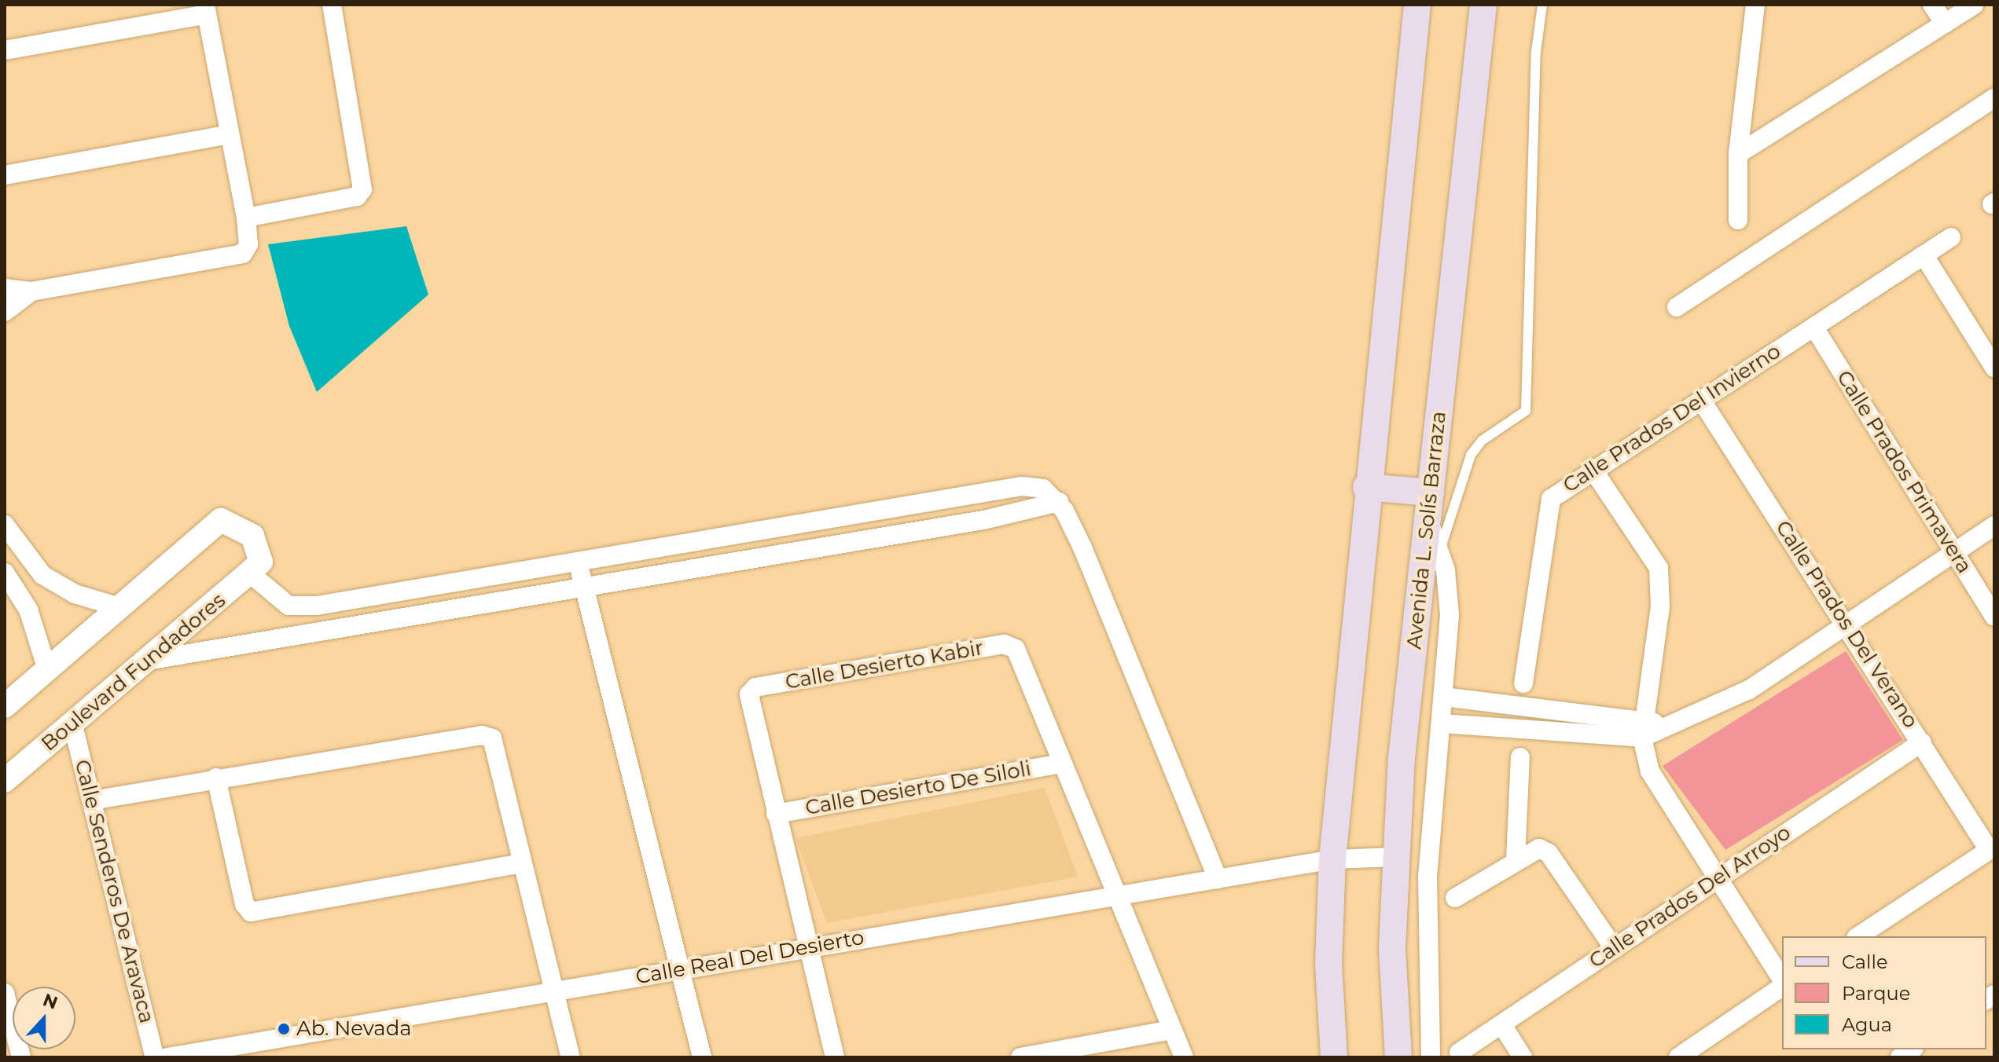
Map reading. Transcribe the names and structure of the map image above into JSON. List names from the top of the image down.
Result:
{
  "streets": {
    "main road": ["Avenida L. Solís Barraza"],
    "street": [
      "Calle Prados Del Invierno",
      "Calle Prados Primavera",
      "Calle Prados Del Verano",
      "Calle Desierto Kabir",
      "Boulevard Fundadores",
      "Calle Desierto De Siloli",
      "Calle Senderos De Aravaca",
      "Calle Prados Del Arroyo",
      "Calle Real Del Desierto"
    ]
  },
  "crossings": [
    ["Calle Prados Del Invierno", "Calle Prados Primavera"],
    ["Calle Prados Del Invierno", "Calle Prados Del Verano"],
    ["Avenida L. Solís Barraza", "Calle Real Del Desierto"],
    ["Calle Prados Del Verano", "Calle Prados Del Arroyo"],
    ["Calle Desierto Kabir", "Calle Desierto De Siloli"],
    ["Calle Desierto Kabir", "Calle Real Del Desierto"],
    ["Boulevard Fundadores", "Calle Senderos De Aravaca"]
  ],
  "places": ["Ab. Nevada"],
  "legend": ["Calle", "Parque", "Agua"],
  "north": "top"
}
